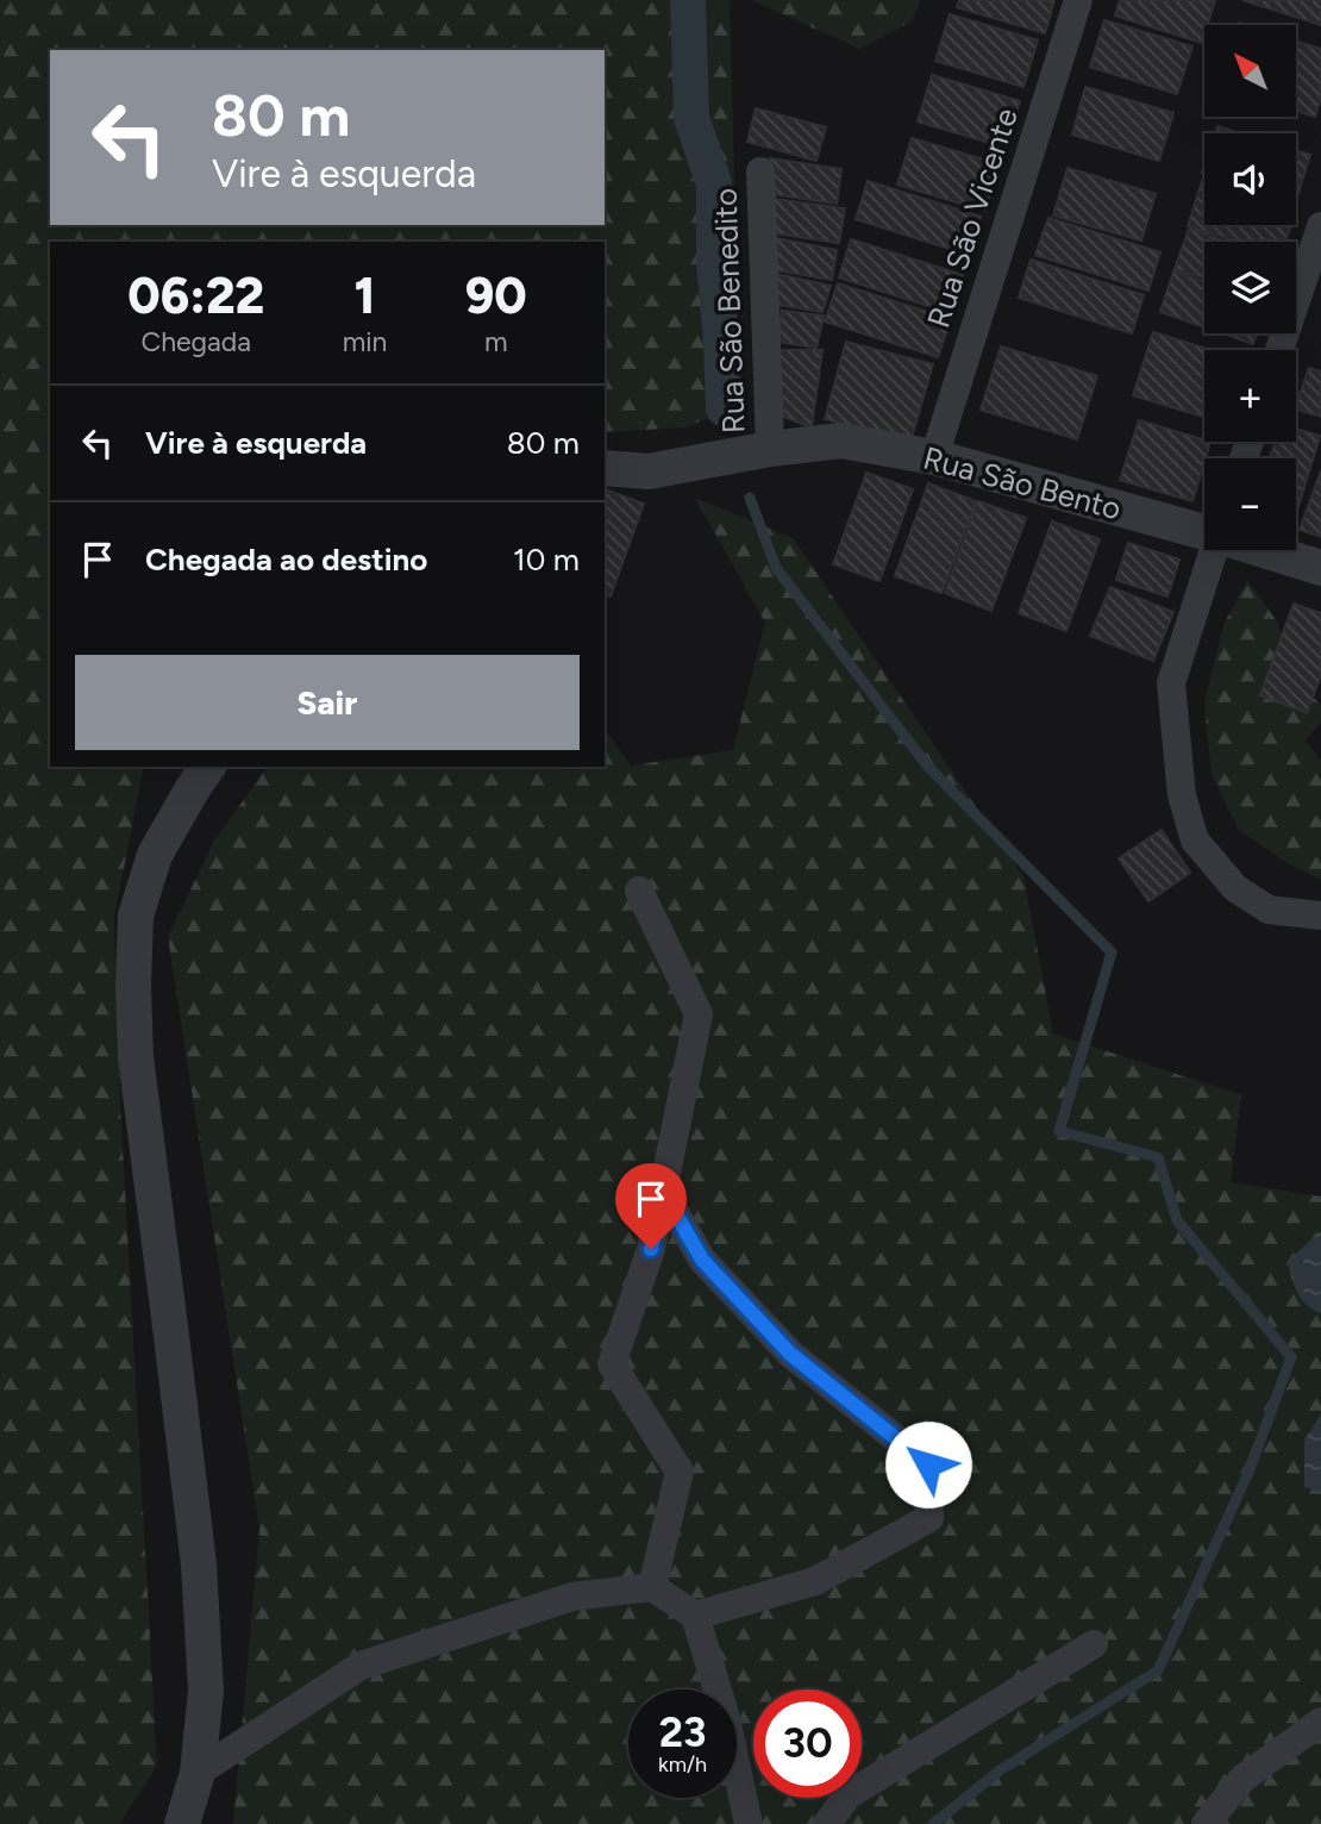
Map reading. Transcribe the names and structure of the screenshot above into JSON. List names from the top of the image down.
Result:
{
  "streets": {
    "street": ["Rua São Vicente", "Rua São Benedito", "Rua São Bento"]
  },
  "crossings": [
    ["Rua São Vicente", "Rua São Bento"],
    ["Rua São Benedito", "Rua São Bento"]
  ],
  "north": "top left",
  "page": {
    "map_buttons": ["+", "−"],
    "turn": ["80 m", "Vire à esquerda"],
    "eta": [
      "06:22",
      "Chegada",
      "1",
      "min",
      "90",
      "m"
    ],
    "list": [
      {
        "name": "Vire à esquerda",
        "value": "80 m"
      },
      {
        "name": "Chegada ao destino",
        "value": "10 m"
      }
    ],
    "buttons": "Sair",
    "speed": "23 km/h",
    "limit": "30"
  }
}
